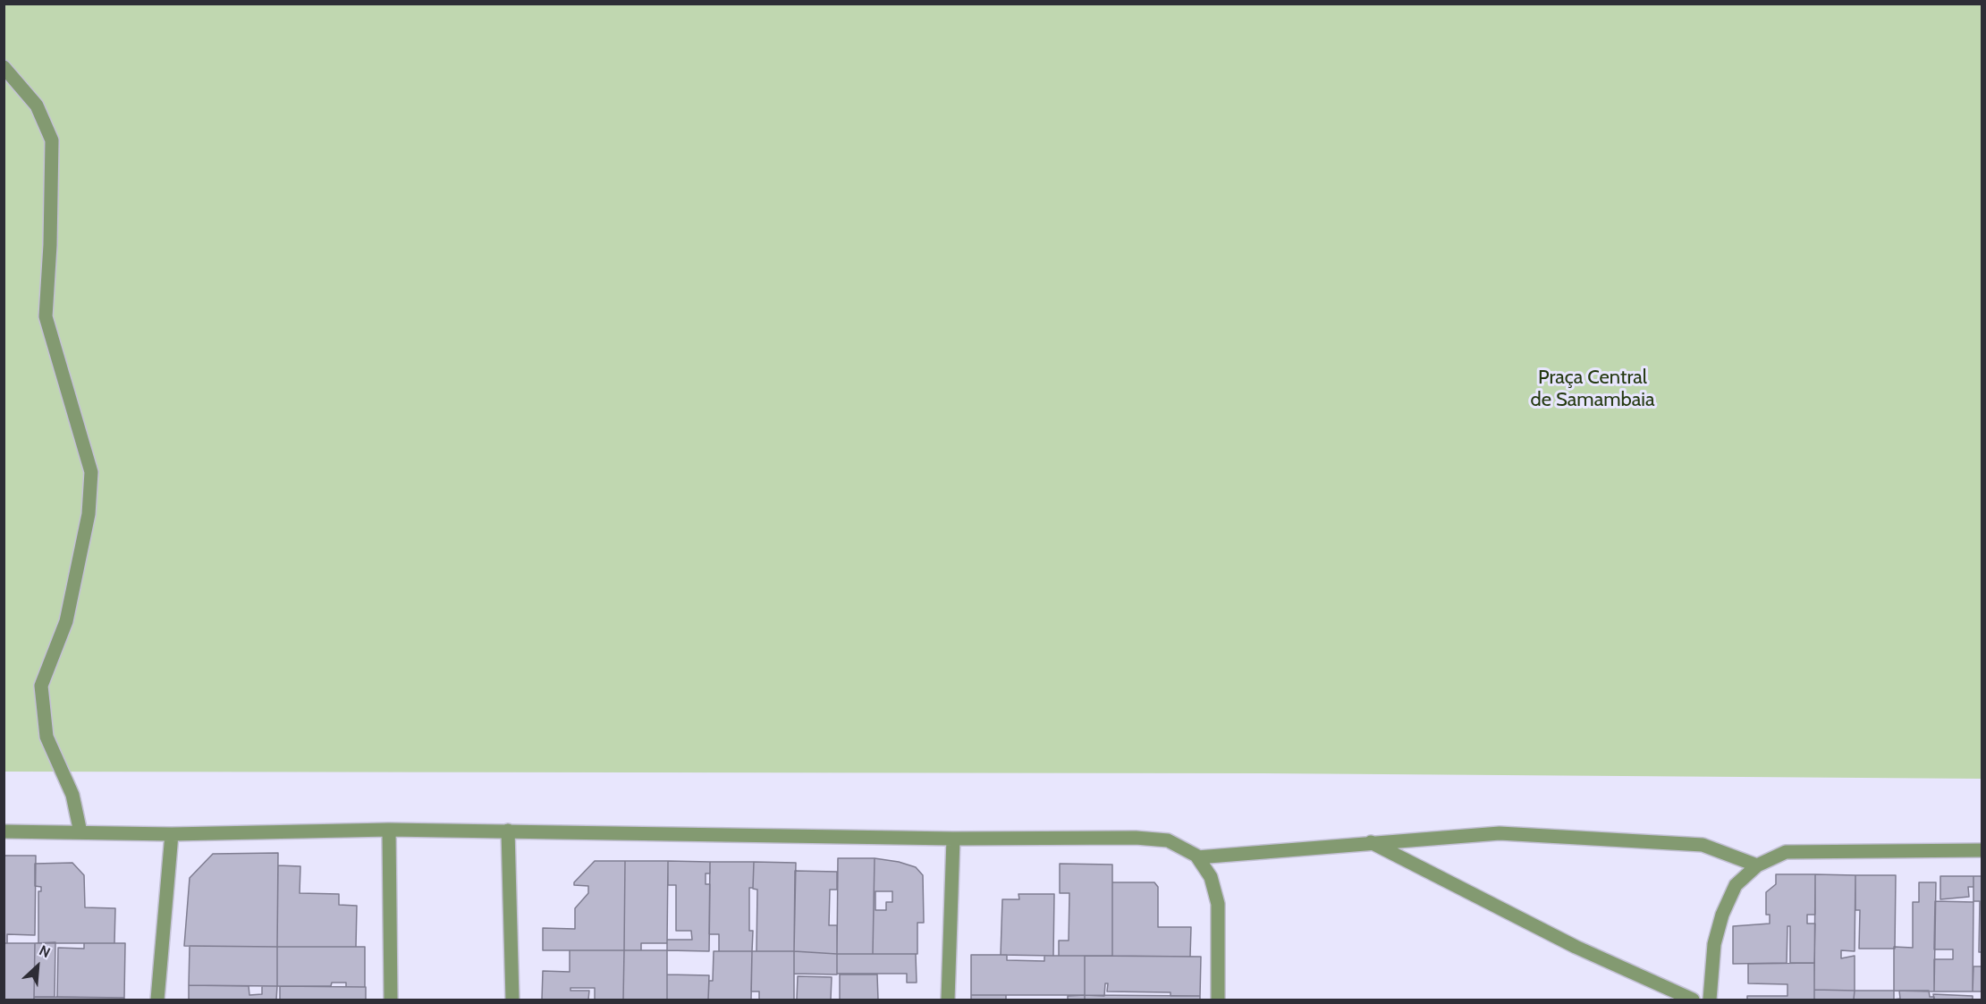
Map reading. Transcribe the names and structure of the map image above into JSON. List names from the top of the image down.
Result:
{
  "parks": ["Praça Central de Samambaia"],
  "north": "top right"
}
